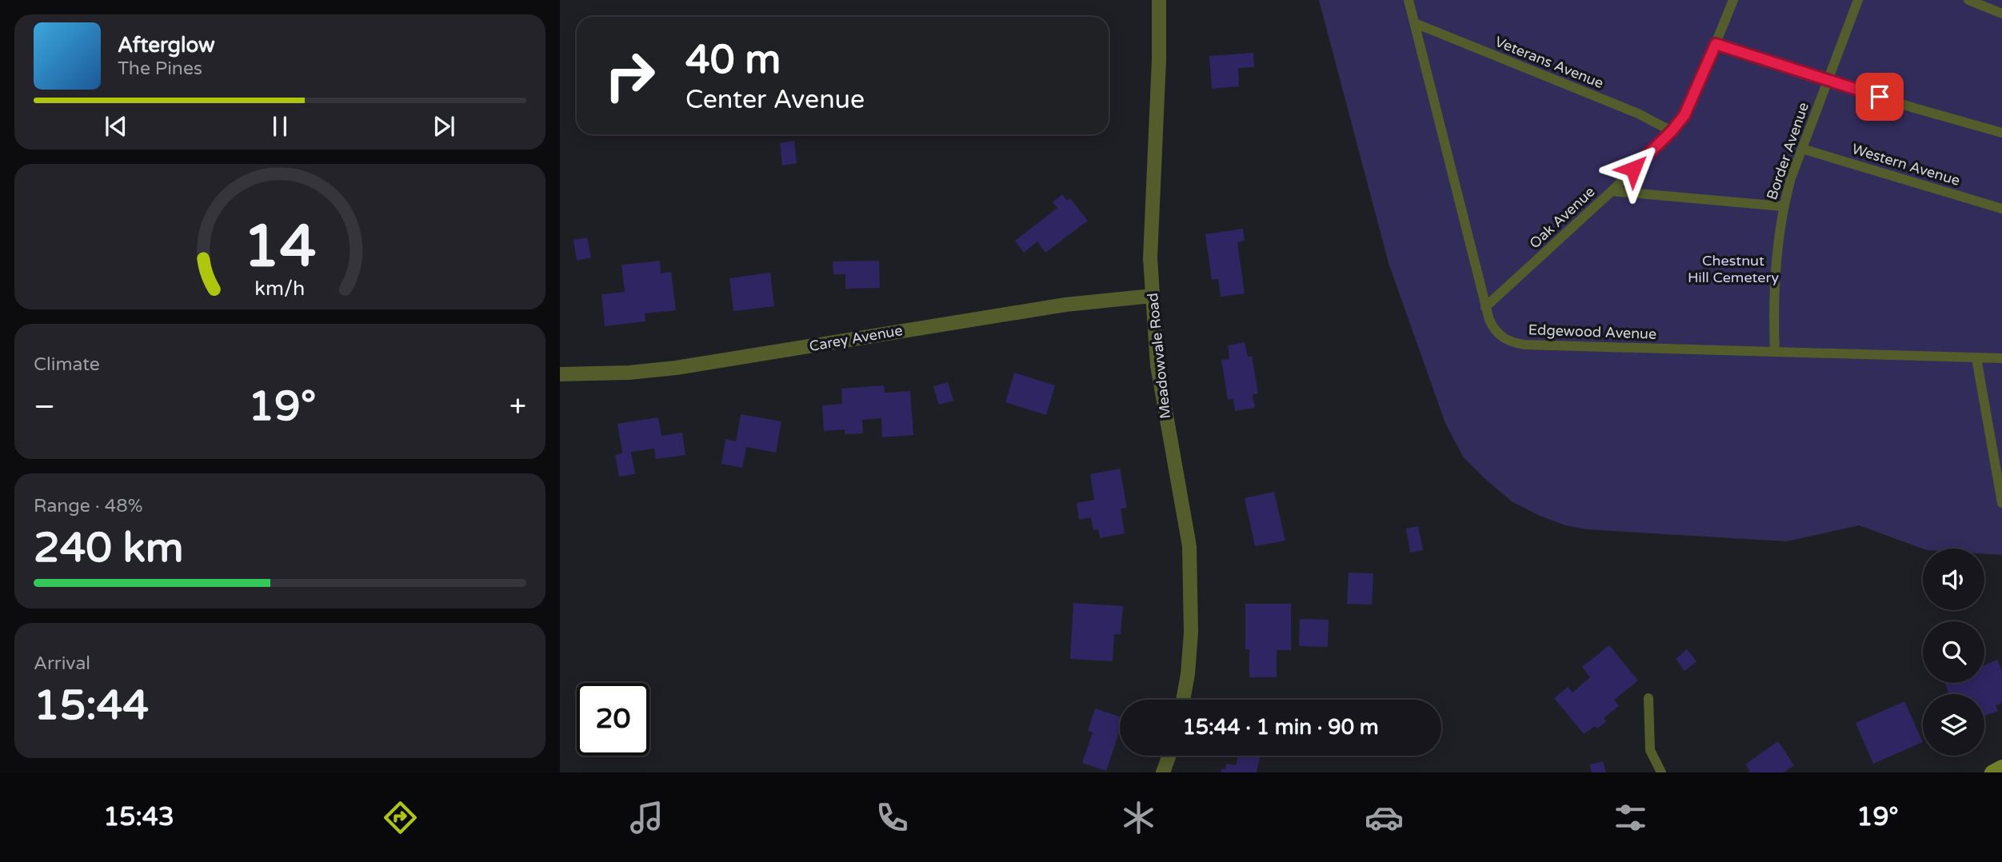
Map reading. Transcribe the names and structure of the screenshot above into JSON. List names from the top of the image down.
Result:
{
  "streets": {
    "street": ["Carey Avenue", "Meadowvale Road"],
    "lane": [
      "Veterans Avenue",
      "Border Avenue",
      "Western Avenue",
      "Oak Avenue",
      "Edgewood Avenue"
    ]
  },
  "crossings": [
    ["Veterans Avenue", "Oak Avenue"],
    ["Veterans Avenue", "Edgewood Avenue"],
    ["Border Avenue", "Western Avenue"],
    ["Border Avenue", "Edgewood Avenue"],
    ["Oak Avenue", "Edgewood Avenue"],
    ["Carey Avenue", "Meadowvale Road"]
  ],
  "parks": ["Chestnut Hill Cemetery"],
  "page": {
    "turn": ["40 m", "Center Avenue"],
    "song": ["Afterglow", "The Pines"],
    "tile": [
      "Climate",
      ["Range · 48%", "240 km"],
      ["Arrival", "15:44"]
    ],
    "heat": ["−", "19°", "+"],
    "limit": "20",
    "trip": "15:44 · 1 min · 90 m",
    "tabs": ["15:43", "19°"],
    "gauge": ["14", "km/h"]
  }
}
